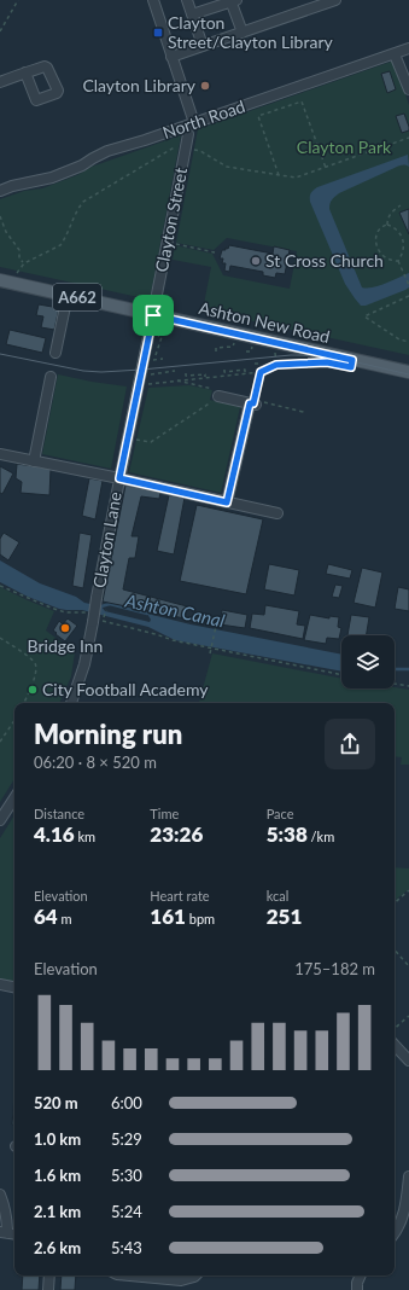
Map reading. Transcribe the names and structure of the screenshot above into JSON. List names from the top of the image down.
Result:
{
  "streets": {
    "main road": ["A662", "Ashton New Road"],
    "street": ["North Road", "Clayton Street", "Clayton Lane"]
  },
  "crossings": [
    ["North Road", "Clayton Street"],
    ["Clayton Street", "Ashton New Road"],
    ["Clayton Street", "Clayton Lane"],
    ["Ashton New Road", "Clayton Lane"]
  ],
  "water": ["Ashton Canal"],
  "parks": ["Clayton Park"],
  "places": {
    "transit": ["Clayton Street/Clayton Library"],
    "other": [
      "Clayton Library",
      "St Cross Church",
      "Bridge Inn",
      "City Football Academy"
    ]
  },
  "page": {
    "heading": ["Morning run", "06:20 · 8 × 520 m"],
    "stats": [
      ["Distance", "4.16 km"],
      ["Time", "23:26"],
      ["Pace", "5:38 /km"],
      ["Elevation", "64 m"],
      ["Heart rate", "161 bpm"],
      ["kcal", "251"]
    ],
    "chart": ["Elevation", "175–182 m"],
    "list": [
      {
        "name": "520 m",
        "note": "6:00"
      },
      {
        "name": "1.0 km",
        "note": "5:29"
      },
      {
        "name": "1.6 km",
        "note": "5:30"
      },
      {
        "name": "2.1 km",
        "note": "5:24"
      },
      {
        "name": "2.6 km",
        "note": "5:43"
      }
    ]
  }
}
